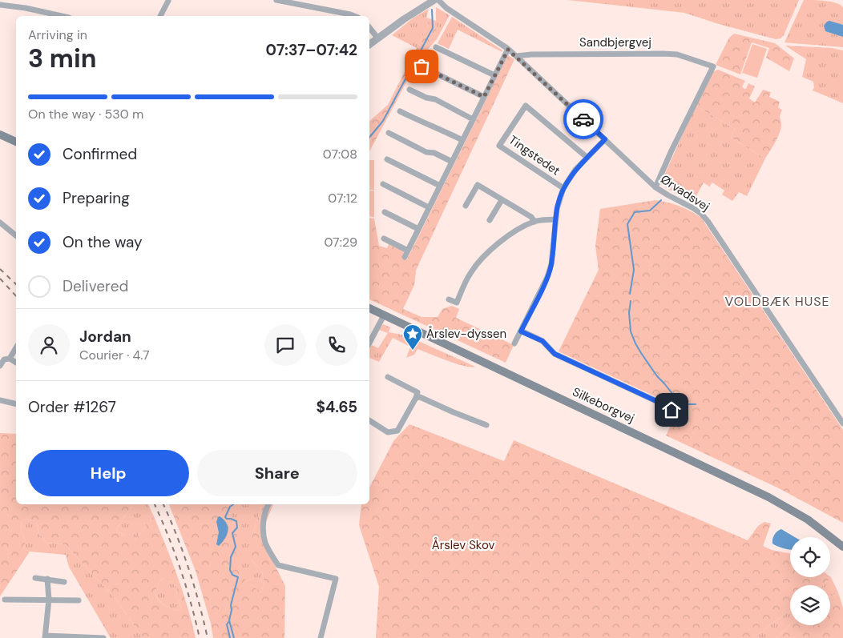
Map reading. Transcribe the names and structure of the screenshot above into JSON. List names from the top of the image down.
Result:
{
  "streets": {
    "main road": ["Silkeborgvej"],
    "street": ["Sandbjergvej", "Tingstedet", "Ørvadsvej"]
  },
  "crossings": [
    ["Sandbjergvej", "Ørvadsvej"],
    ["Tingstedet", "Ørvadsvej"]
  ],
  "districts": ["VOLDBÆK HUSE"],
  "parks": ["Årslev Skov"],
  "places": {
    "place": ["Årslev-dyssen"]
  },
  "page": {
    "heading": ["3 min", "Arriving in", "07:37–07:42"],
    "panel": [
      "Jordan",
      "Courier · 4.7",
      "Order #1267",
      "$4.65"
    ],
    "bar": "On the way · 530 m",
    "list": [
      ["Confirmed", "07:08"],
      ["Preparing", "07:12"],
      ["On the way", "07:29"],
      "Delivered"
    ],
    "buttons": ["Help", "Share"]
  }
}
